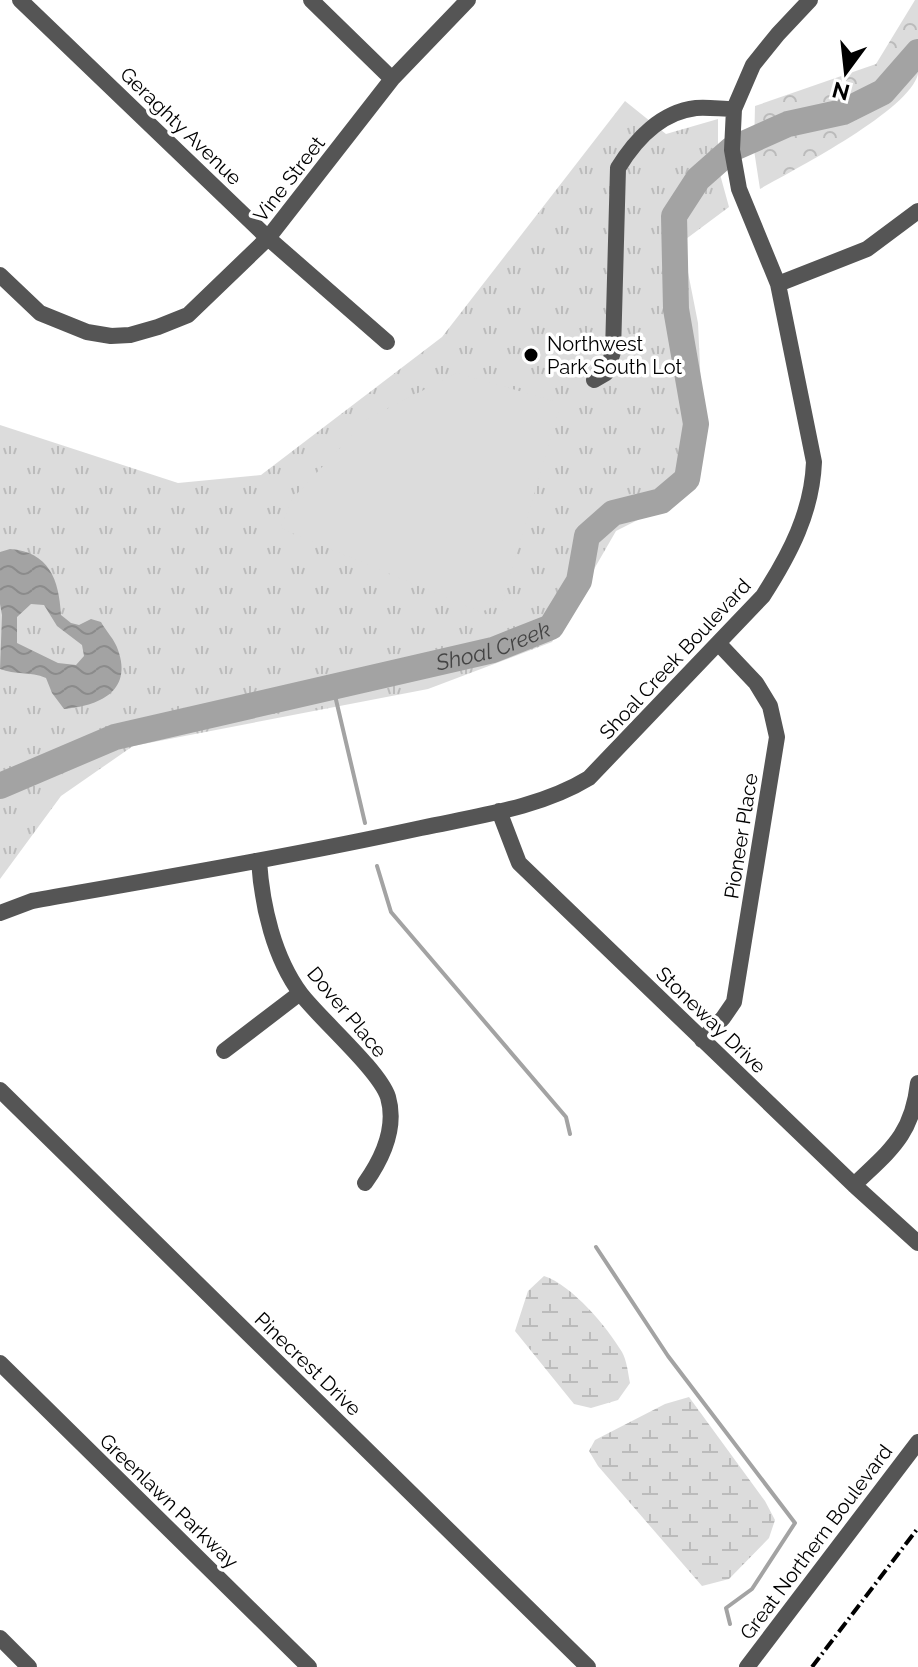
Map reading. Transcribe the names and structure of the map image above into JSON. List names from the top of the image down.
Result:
{
  "streets": {
    "street": [
      "Geraghty Avenue",
      "Vine Street",
      "Shoal Creek Boulevard",
      "Pioneer Place",
      "Dover Place",
      "Stoneway Drive",
      "Pinecrest Drive",
      "Greenlawn Parkway",
      "Great Northern Boulevard"
    ]
  },
  "crossings": [
    ["Geraghty Avenue", "Vine Street"],
    ["Shoal Creek Boulevard", "Pioneer Place"],
    ["Shoal Creek Boulevard", "Dover Place"],
    ["Shoal Creek Boulevard", "Stoneway Drive"],
    ["Pioneer Place", "Stoneway Drive"]
  ],
  "water": ["Shoal Creek"],
  "places": ["Northwest Park South Lot"],
  "north": "bottom"
}
